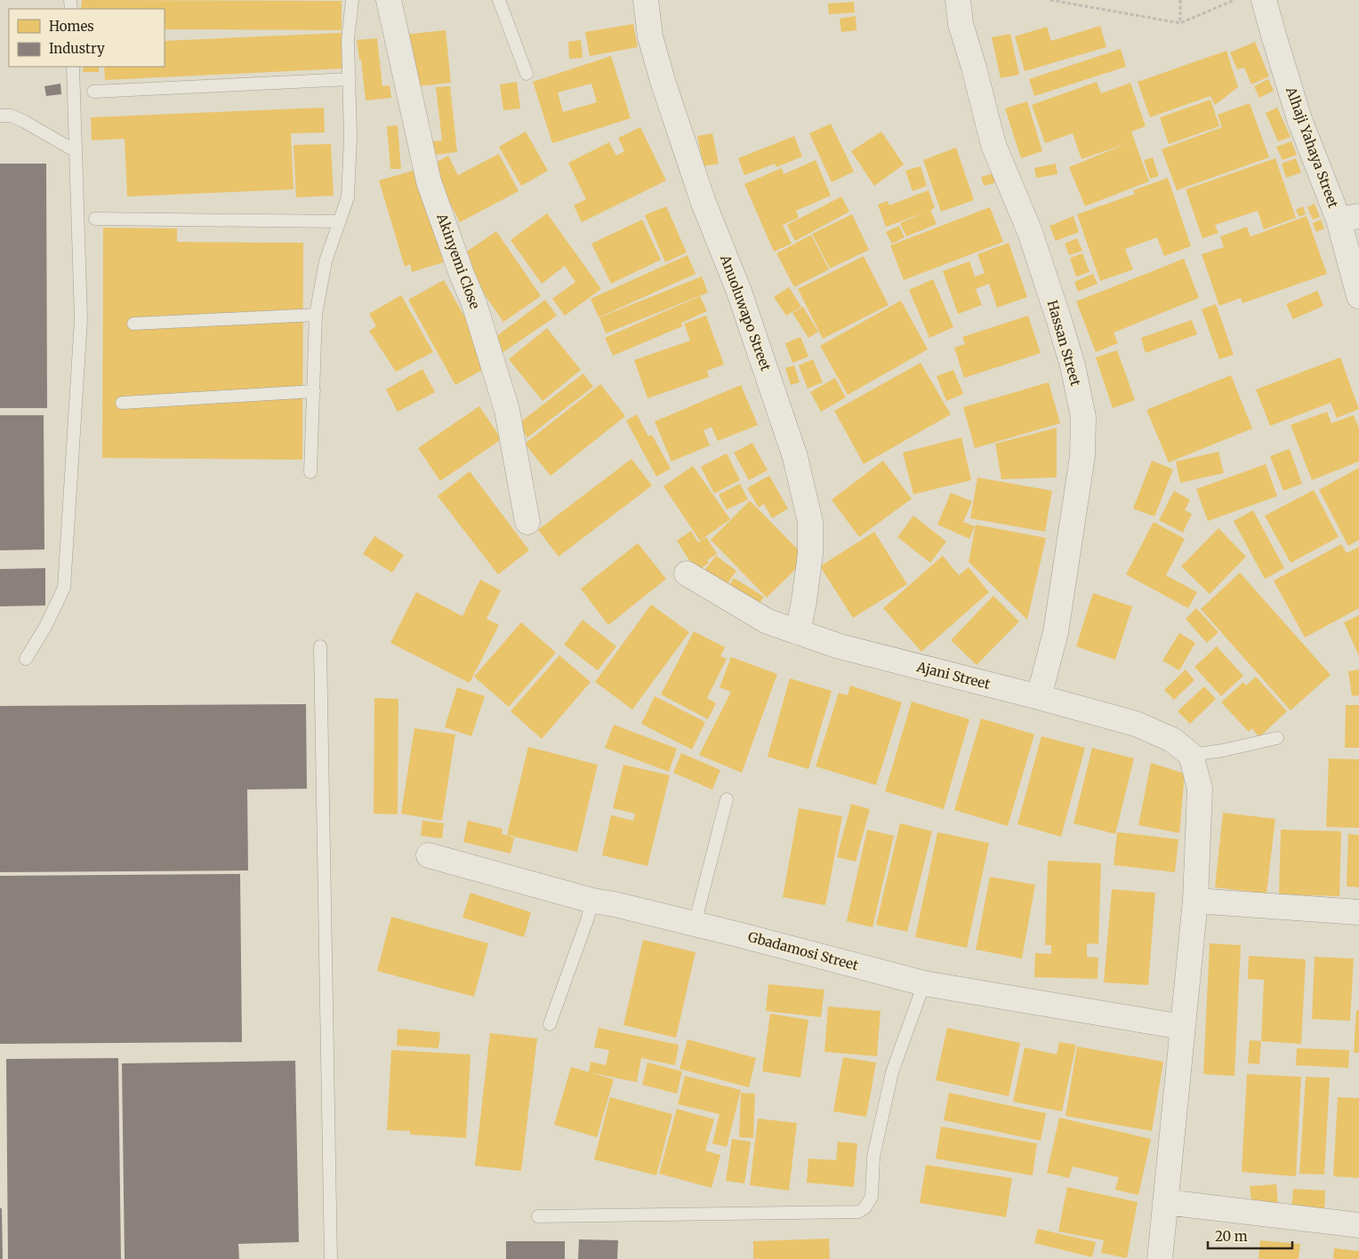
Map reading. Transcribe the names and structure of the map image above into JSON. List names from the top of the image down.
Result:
{
  "streets": {
    "street": [
      "Alhaji Yahaya Street",
      "Akinyemi Close",
      "Anuoluwapo Street",
      "Hassan Street",
      "Ajani Street",
      "Gbadamosi Street"
    ]
  },
  "crossings": [
    ["Anuoluwapo Street", "Ajani Street"],
    ["Hassan Street", "Ajani Street"]
  ],
  "legend": ["Homes", "Industry"],
  "scale_bar": "20 m"
}
